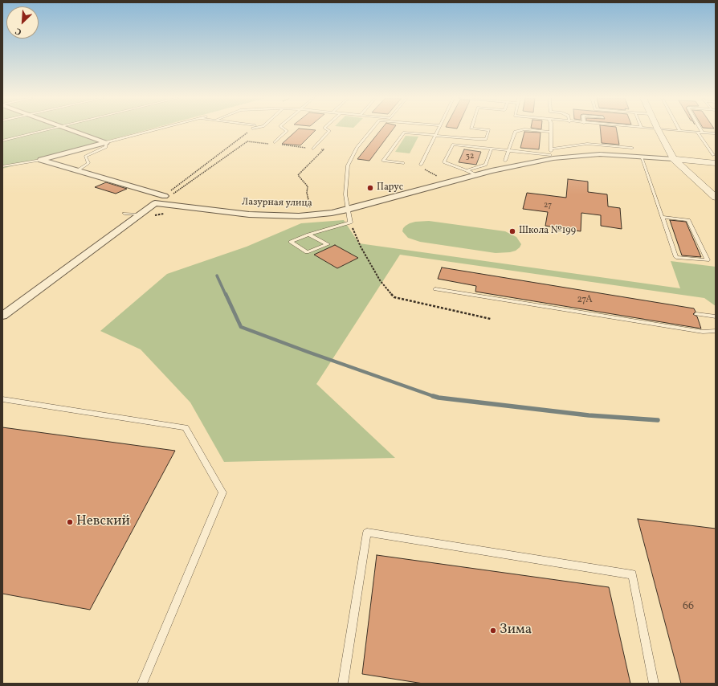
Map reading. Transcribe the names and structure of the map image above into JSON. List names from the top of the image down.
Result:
{
  "streets": {
    "street": ["Лазурная улица"]
  },
  "places": [
    "Парус",
    "Школа №199",
    "Невский",
    "Зима"
  ],
  "house_numbers": [
    "32",
    "27",
    "27А",
    "66"
  ],
  "north": "bottom left"
}
